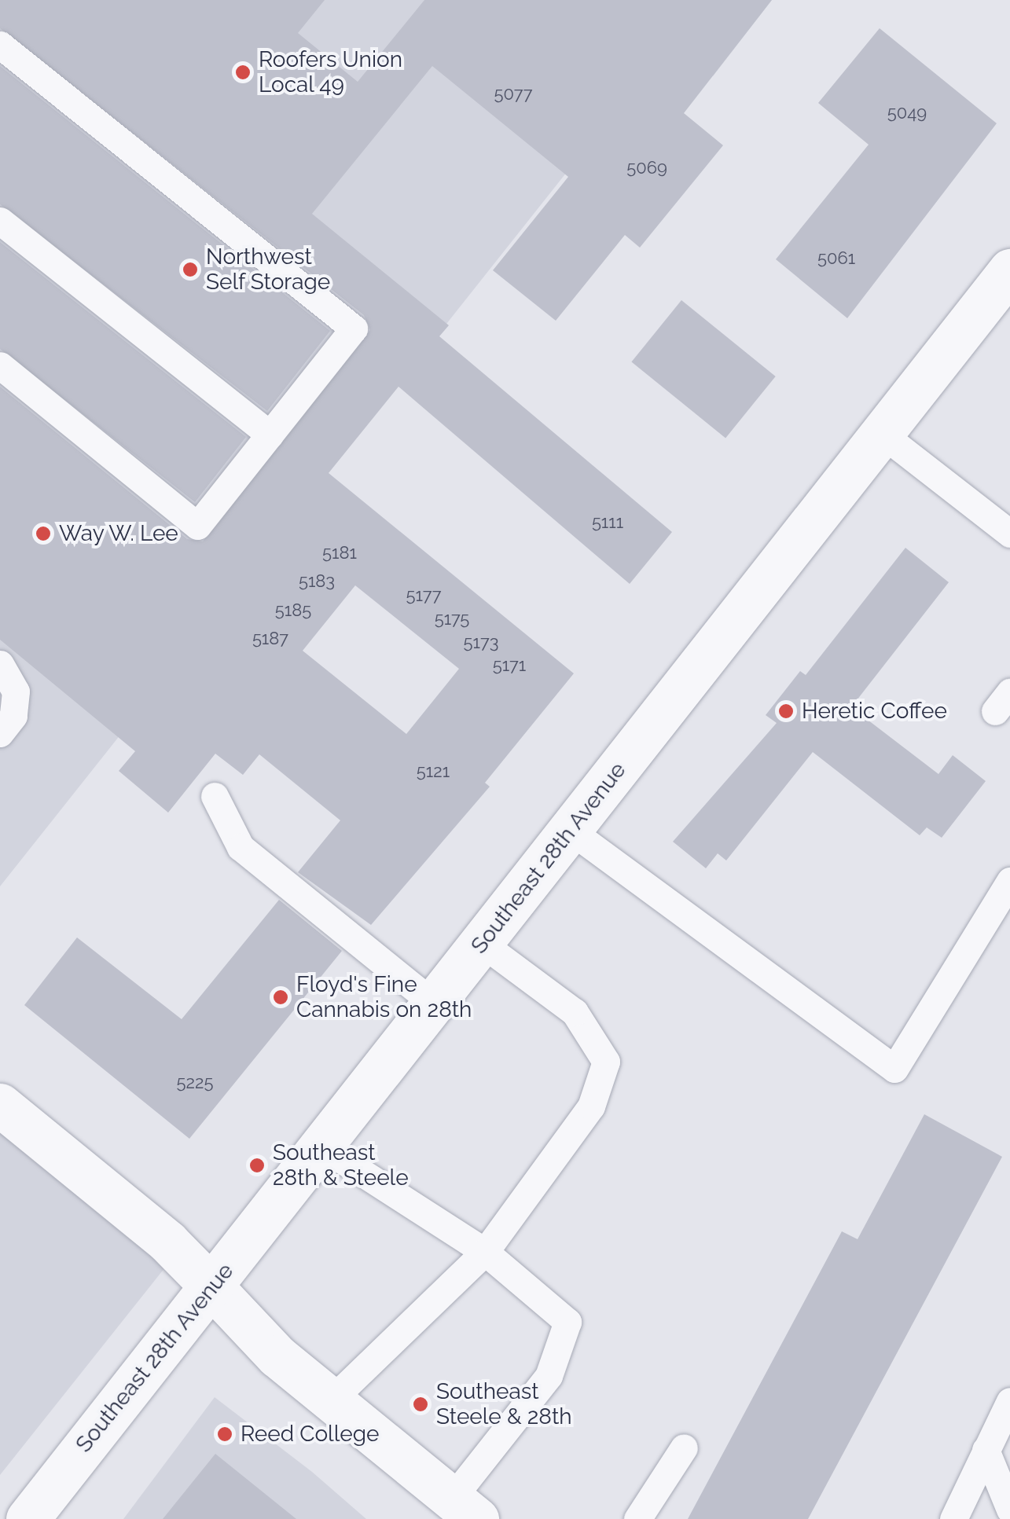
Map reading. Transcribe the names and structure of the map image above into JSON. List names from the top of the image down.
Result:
{
  "streets": {
    "street": ["Southeast 28th Avenue"]
  },
  "places": [
    "Roofers Union Local 49",
    "Northwest Self Storage",
    "Way W. Lee",
    "Heretic Coffee",
    "Floyd's Fine Cannabis on 28th",
    "Southeast 28th & Steele",
    "Southeast Steele & 28th",
    "Reed College"
  ],
  "house_numbers": [
    "5077",
    "5049",
    "5069",
    "5061",
    "5111",
    "5181",
    "5183",
    "5177",
    "5185",
    "5175",
    "5187",
    "5173",
    "5171",
    "5121",
    "5225"
  ]
}
